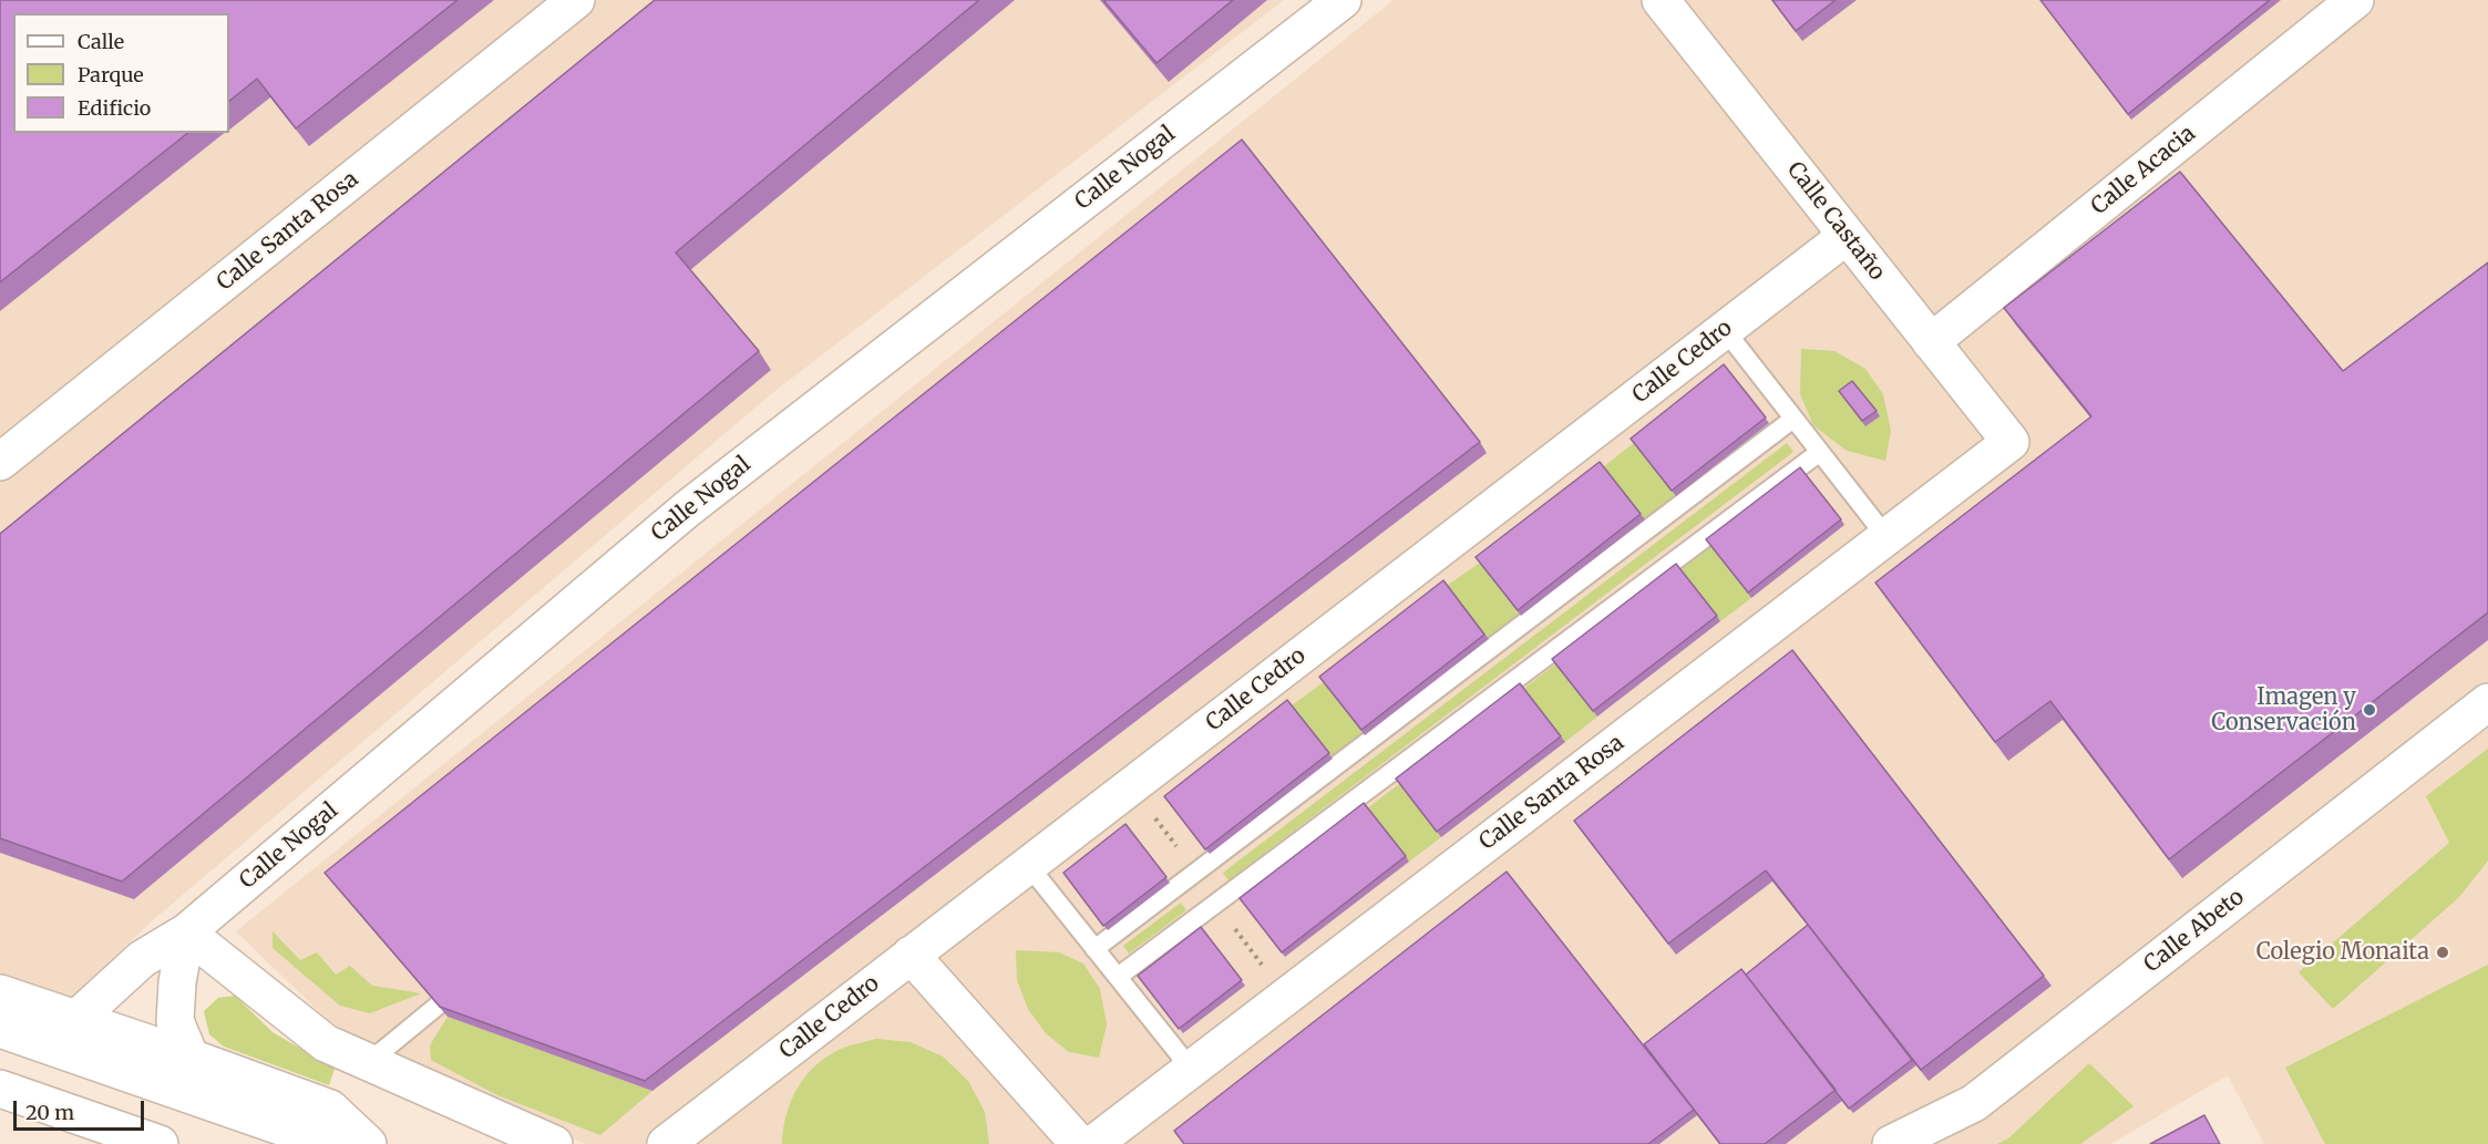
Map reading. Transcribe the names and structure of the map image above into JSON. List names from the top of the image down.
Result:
{
  "streets": {
    "main road": [
      "Calle Nogal",
      "Calle Acacia",
      "Calle Castaño",
      "Calle Santa Rosa",
      "Calle Cedro",
      "Calle Abeto"
    ]
  },
  "crossings": [
    ["Calle Acacia", "Calle Castaño"],
    ["Calle Castaño", "Calle Santa Rosa"],
    ["Calle Castaño", "Calle Cedro"]
  ],
  "places": ["Imagen y Conservación", "Colegio Monaita"],
  "legend": ["Calle", "Parque", "Edificio"],
  "scale_bar": "20 m"
}
